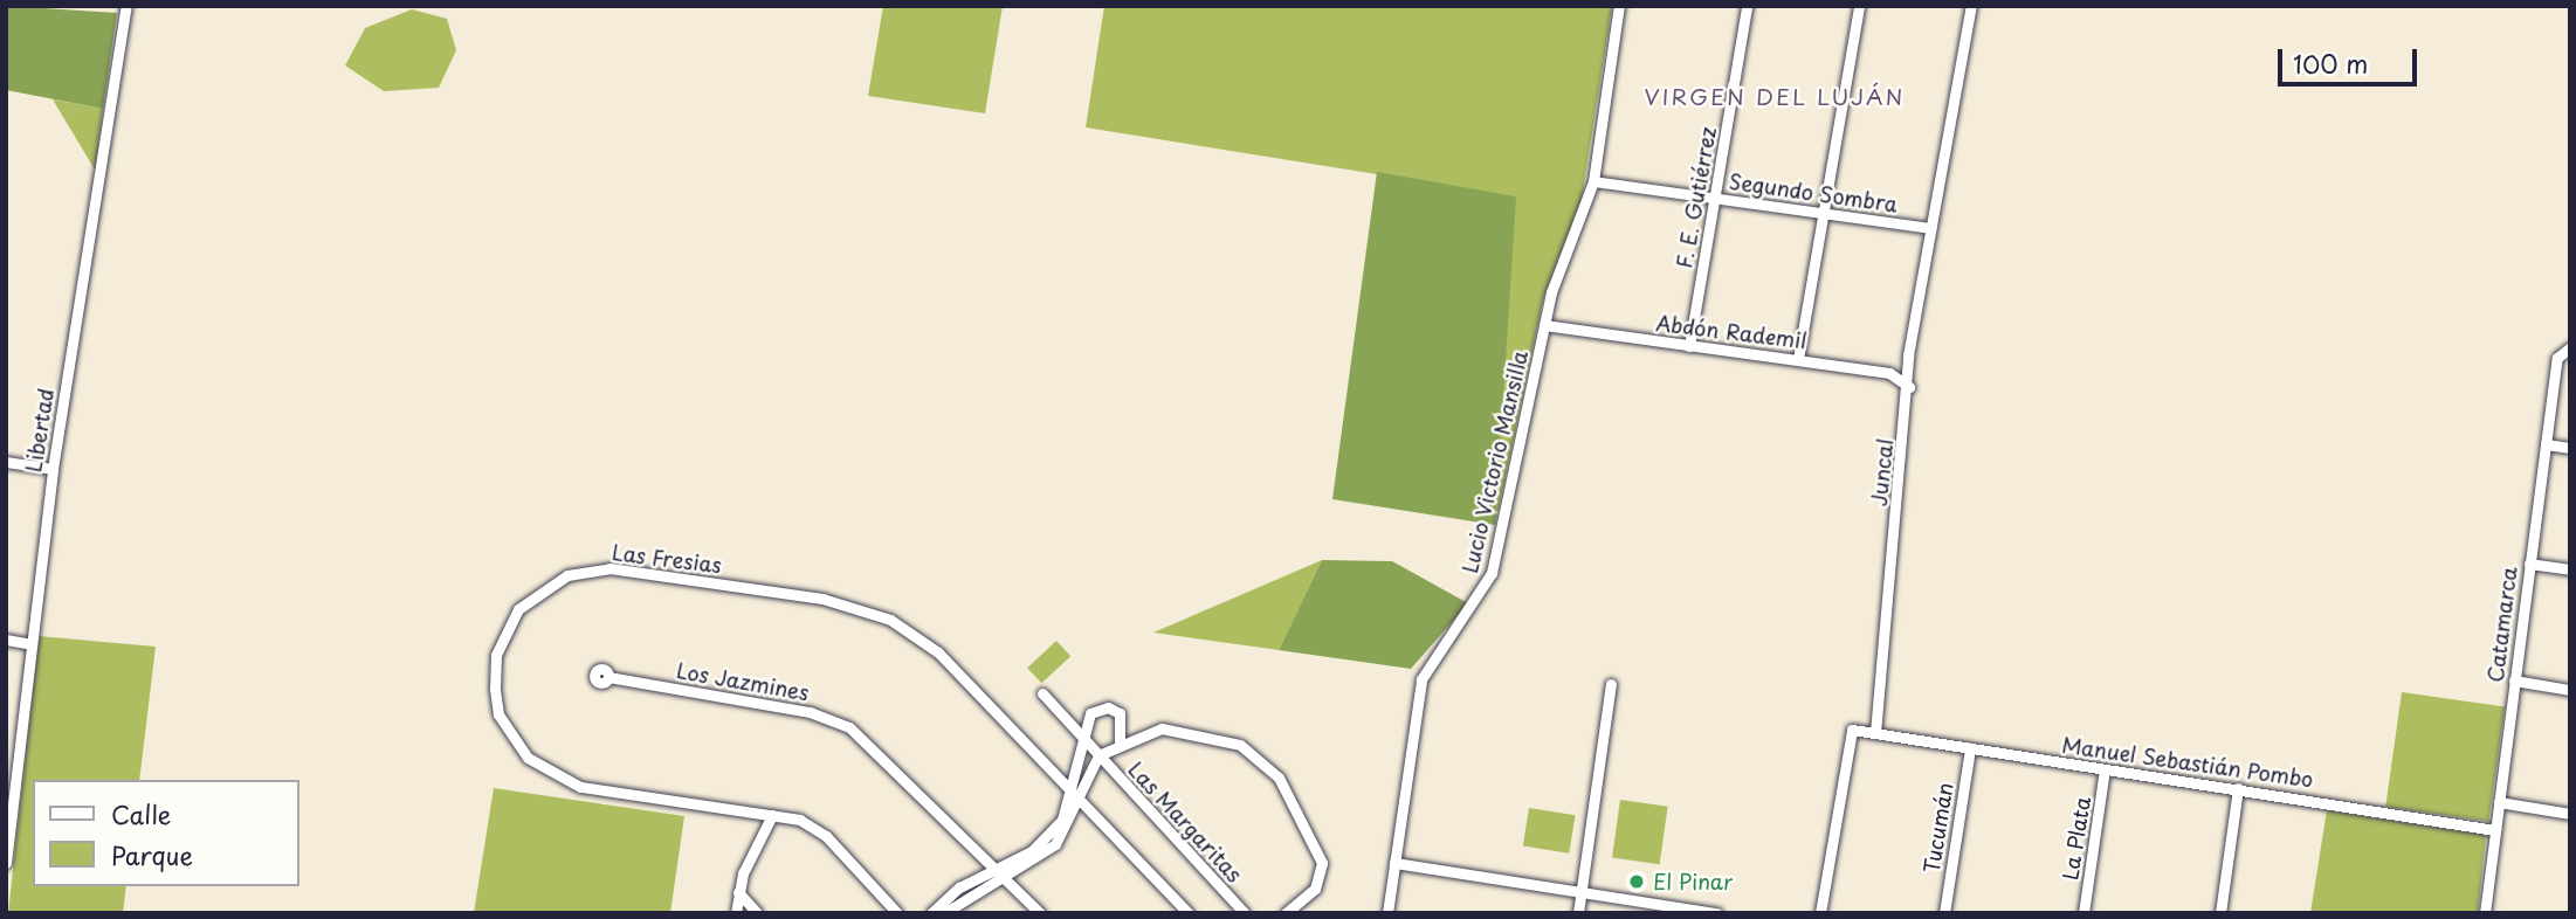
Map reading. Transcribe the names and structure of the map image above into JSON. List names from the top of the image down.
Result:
{
  "streets": {
    "street": [
      "Segundo Sombra",
      "F. E. Gutiérrez",
      "Abdón Rademil",
      "Libertad",
      "Lucio Victorio Mansilla",
      "Juncal",
      "Las Fresias",
      "Catamarca",
      "Los Jazmines",
      "Manuel Sebastián Pombo",
      "Las Margaritas",
      "Tucumán",
      "La Plata"
    ]
  },
  "crossings": [
    ["Segundo Sombra", "F. E. Gutiérrez"],
    ["Segundo Sombra", "Lucio Victorio Mansilla"],
    ["Segundo Sombra", "Juncal"],
    ["F. E. Gutiérrez", "Abdón Rademil"],
    ["Abdón Rademil", "Lucio Victorio Mansilla"],
    ["Abdón Rademil", "Juncal"],
    ["Juncal", "Manuel Sebastián Pombo"],
    ["Catamarca", "Manuel Sebastián Pombo"],
    ["Manuel Sebastián Pombo", "Tucumán"],
    ["Manuel Sebastián Pombo", "La Plata"]
  ],
  "districts": ["VIRGEN DEL LUJÁN"],
  "places": ["El Pinar"],
  "legend": ["Calle", "Parque"],
  "scale_bar": "100 m"
}
